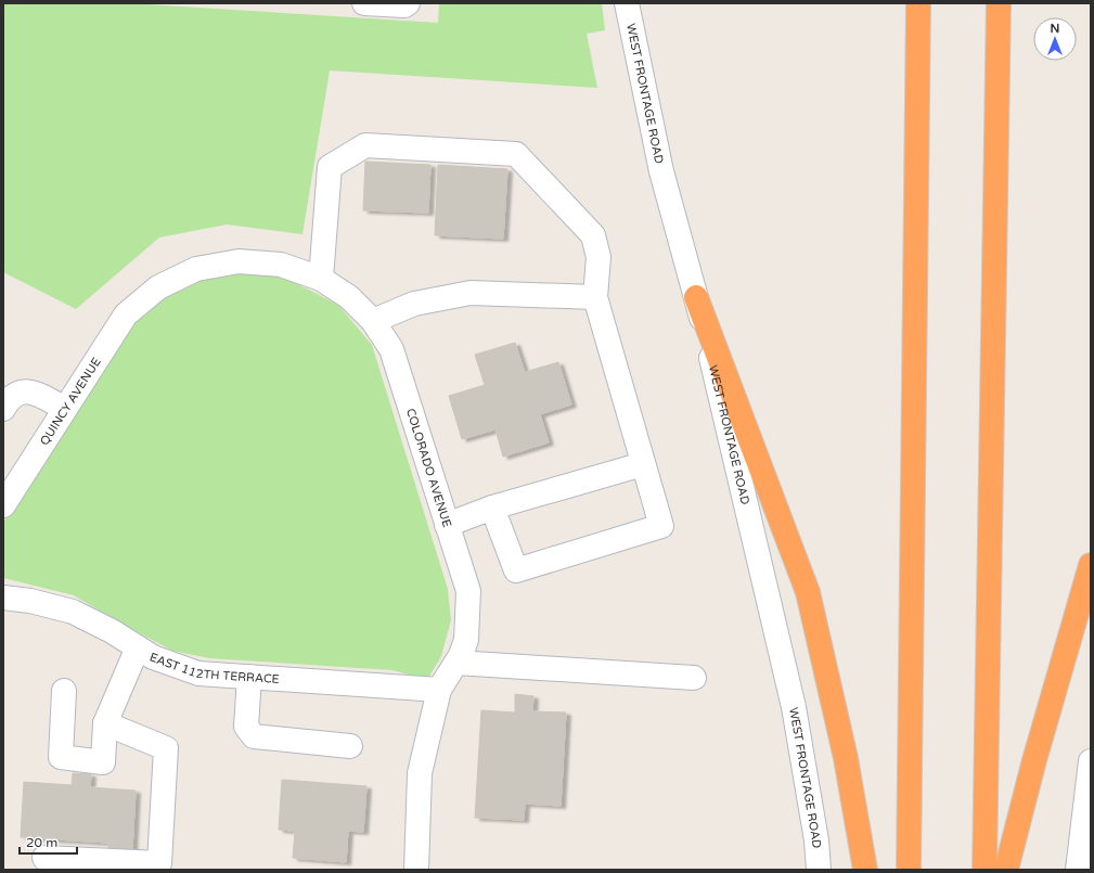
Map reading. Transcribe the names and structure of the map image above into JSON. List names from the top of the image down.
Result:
{
  "streets": {
    "street": [
      "WEST FRONTAGE ROAD",
      "QUINCY AVENUE",
      "COLORADO AVENUE",
      "EAST 112TH TERRACE"
    ]
  },
  "crossings": [
    ["QUINCY AVENUE", "COLORADO AVENUE"],
    ["COLORADO AVENUE", "EAST 112TH TERRACE"]
  ],
  "scale_bar": "20 m",
  "north": "top"
}
